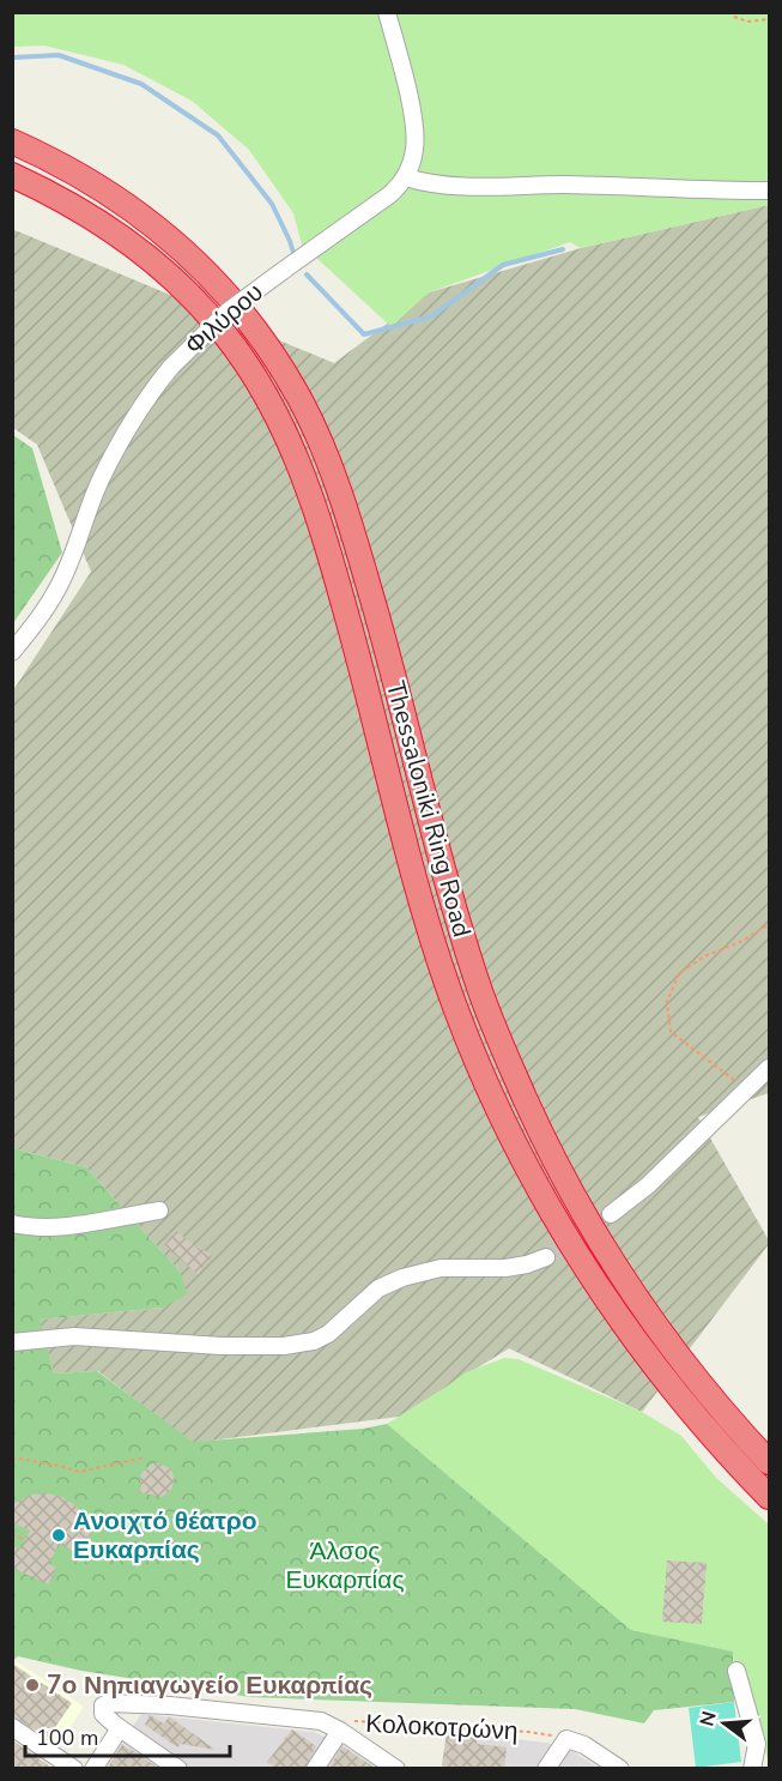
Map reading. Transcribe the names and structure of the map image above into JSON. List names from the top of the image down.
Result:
{
  "streets": {
    "highway": ["Thessaloniki Ring Road"],
    "street": ["Φιλύρου", "Κολοκοτρώνη"]
  },
  "parks": ["Άλσος Ευκαρπίας"],
  "places": ["Ανοιχτό θέατρο Ευκαρπίας", "7ο Νηπιαγωγείο Ευκαρπίας"],
  "scale_bar": "100 m",
  "north": "left"
}
